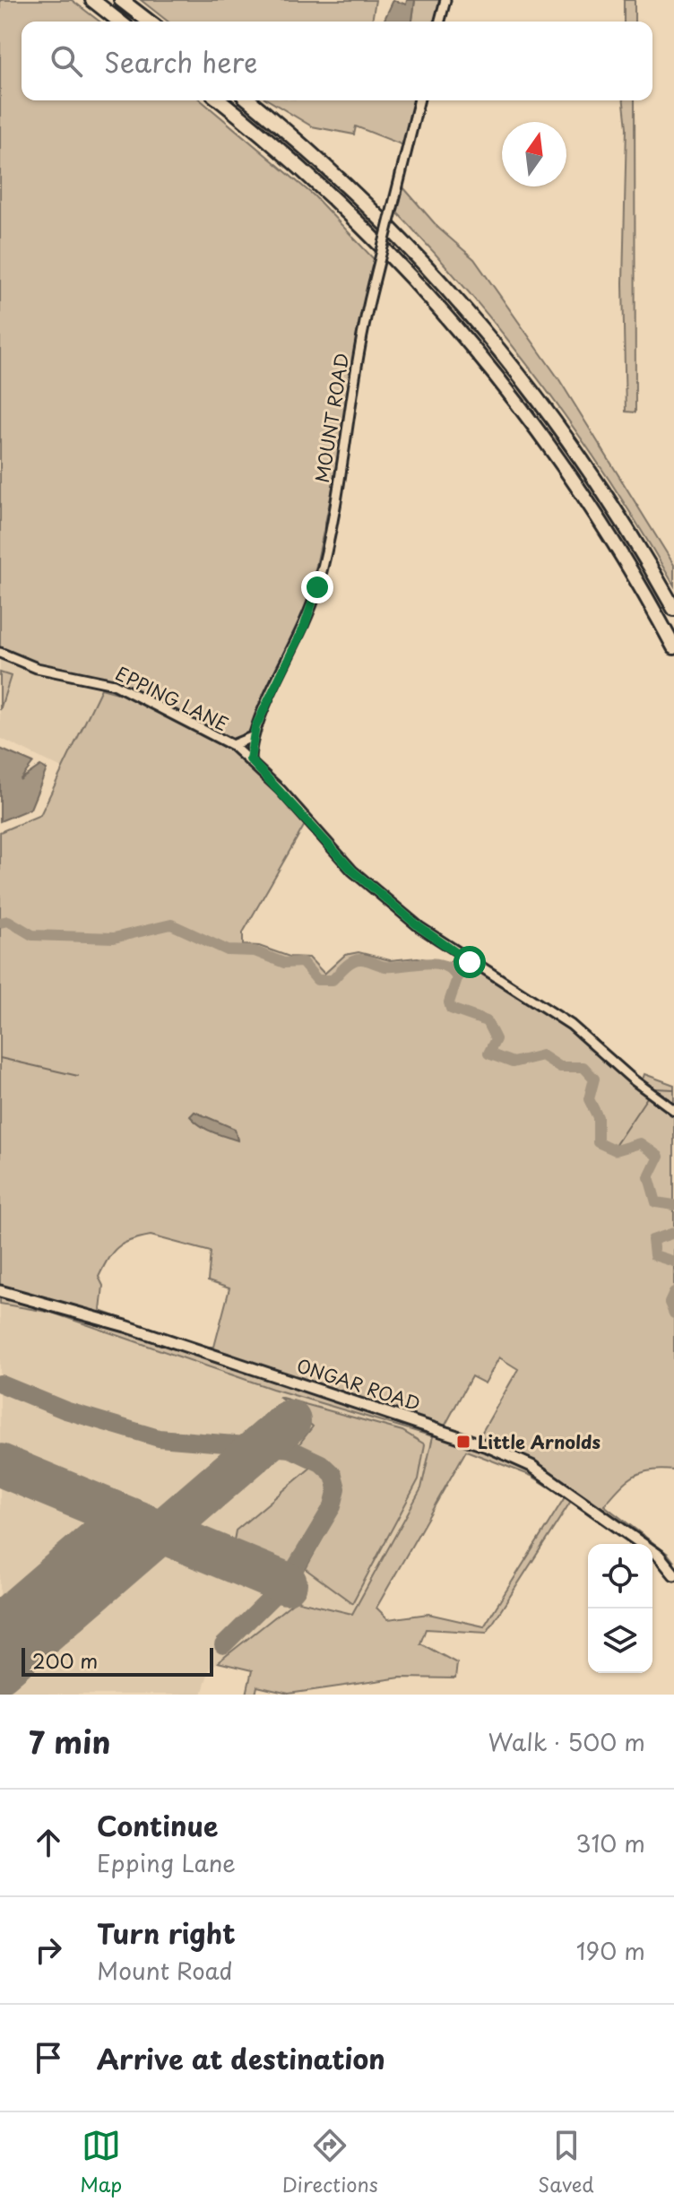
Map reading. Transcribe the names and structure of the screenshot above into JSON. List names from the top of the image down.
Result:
{
  "streets": {
    "main road": ["ONGAR ROAD"],
    "street": ["MOUNT ROAD", "EPPING LANE"]
  },
  "crossings": [
    ["MOUNT ROAD", "EPPING LANE"]
  ],
  "places": {
    "transit": ["Little Arnolds"]
  },
  "scale_bar": "200 m",
  "north": "top",
  "page": {
    "search": "Search here",
    "scale": "200 m",
    "heading": ["7 min", "Walk · 500 m"],
    "list": [
      ["Continue", "Epping Lane", "310 m"],
      ["Turn right", "Mount Road", "190 m"],
      "Arrive at destination"
    ],
    "nav": ["Map", "Directions", "Saved"]
  }
}
